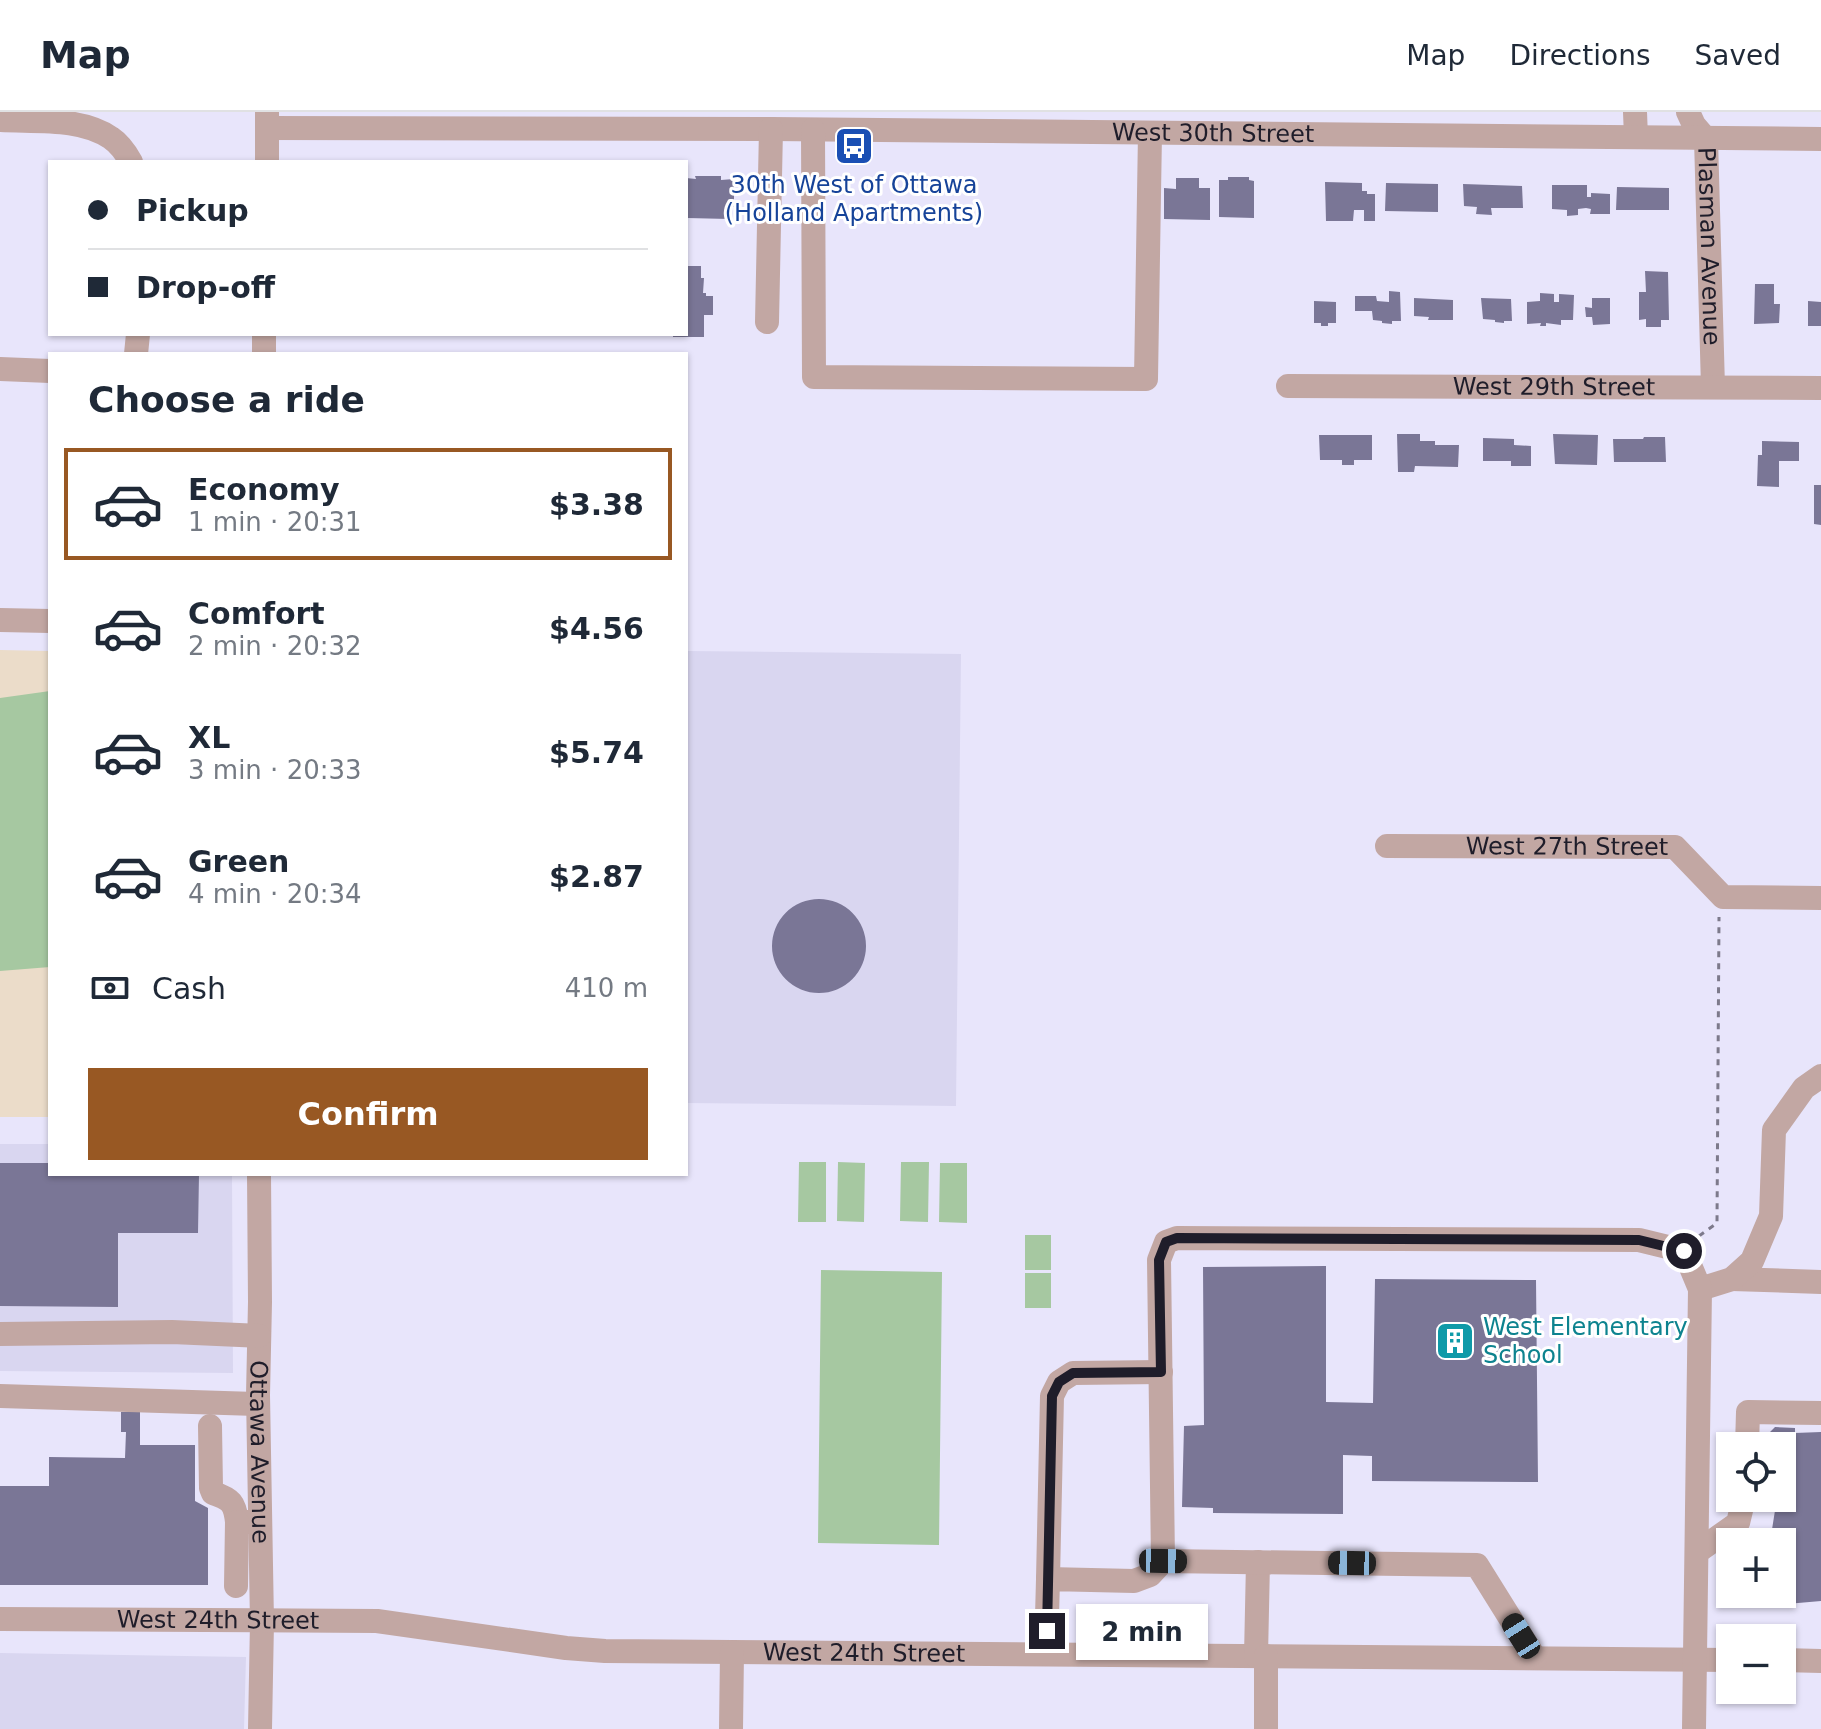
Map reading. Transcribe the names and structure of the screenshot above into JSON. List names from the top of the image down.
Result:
{
  "streets": {
    "street": [
      "West 30th Street",
      "Plasman Avenue",
      "West 29th Street",
      "West 27th Street",
      "Ottawa Avenue",
      "West 24th Street"
    ]
  },
  "crossings": [
    ["West 30th Street", "Plasman Avenue"],
    ["Plasman Avenue", "West 29th Street"],
    ["Ottawa Avenue", "West 24th Street"]
  ],
  "places": {
    "bus stop": ["30th West of Ottawa (Holland Apartments)"],
    "building": ["West Elementary School"]
  },
  "page": {
    "header": "Map",
    "nav": ["Map", "Directions", "Saved"],
    "banner": ["Pickup", "Drop-off"],
    "heading": "Choose a ride",
    "list": [
      {
        "name": "Economy",
        "note": "1 min · 20:31",
        "value": "$3.38"
      },
      {
        "name": "Comfort",
        "note": "2 min · 20:32",
        "value": "$4.56"
      },
      {
        "name": "XL",
        "note": "3 min · 20:33",
        "value": "$5.74"
      },
      {
        "name": "Green",
        "note": "4 min · 20:34",
        "value": "$2.87"
      }
    ],
    "pay": ["Cash", "410 m"],
    "buttons": "Confirm",
    "map_buttons": ["+", "−"],
    "bubble": "2 min"
  }
}
